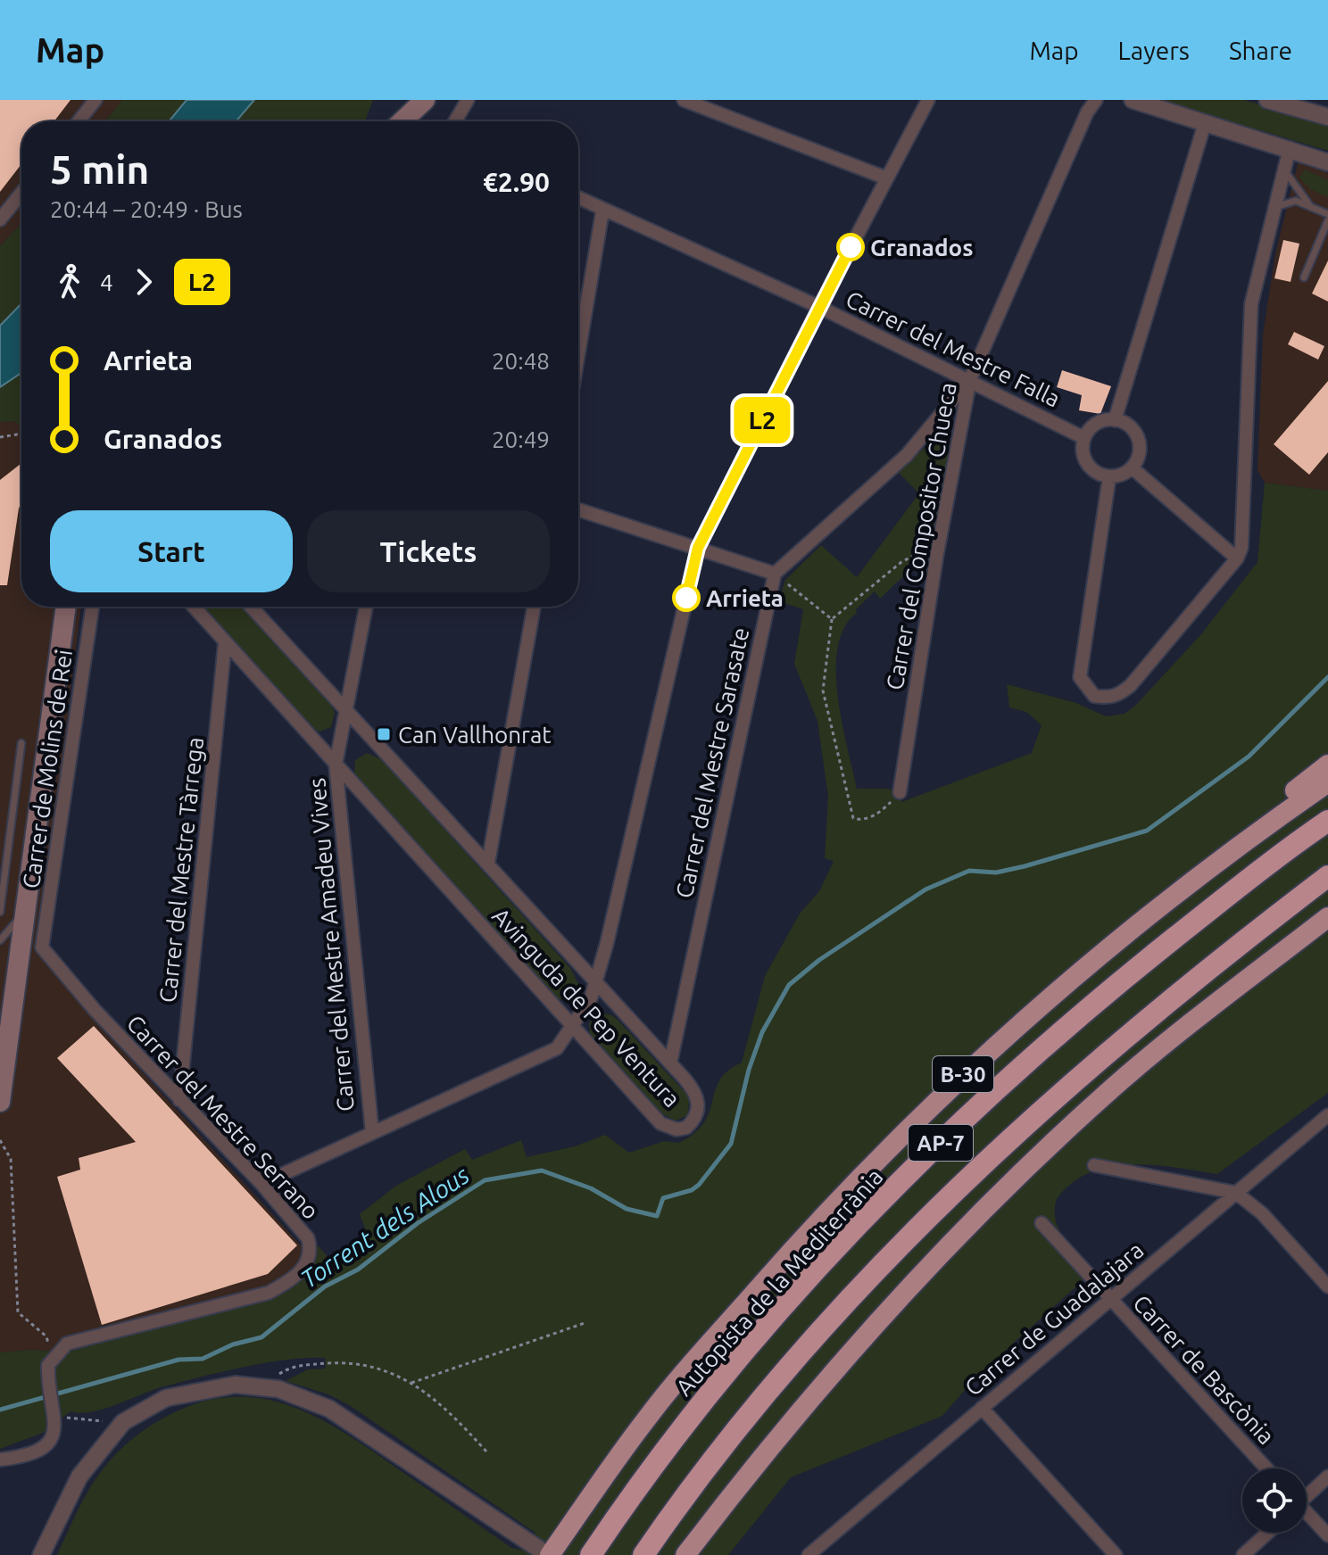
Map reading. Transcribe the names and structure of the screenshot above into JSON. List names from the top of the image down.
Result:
{
  "streets": {
    "highway": ["B-30", "AP-7", "Autopista de la Mediterrània"],
    "street": [
      "Carrer del Mestre Falla",
      "Carrer del Compositor Chueca",
      "Carrer del Mestre Sarasate",
      "Carrer de Molins de Rei",
      "Carrer del Mestre Tàrrega",
      "Carrer del Mestre Amadeu Vives",
      "Avinguda de Pep Ventura",
      "Carrer del Mestre Serrano",
      "Carrer de Guadalajara",
      "Carrer de Bascònia"
    ]
  },
  "crossings": [
    ["Carrer del Mestre Falla", "Carrer del Compositor Chueca"],
    ["Carrer del Mestre Sarasate", "Avinguda de Pep Ventura"],
    ["Carrer de Molins de Rei", "Carrer del Mestre Serrano"],
    ["Carrer del Mestre Tàrrega", "Avinguda de Pep Ventura"],
    ["Carrer del Mestre Tàrrega", "Carrer del Mestre Serrano"],
    ["Carrer del Mestre Amadeu Vives", "Avinguda de Pep Ventura"],
    ["Carrer de Guadalajara", "Carrer de Bascònia"]
  ],
  "water": ["Torrent dels Alous"],
  "places": {
    "other": ["Granados", "Arrieta"],
    "transit": ["Can Vallhonrat"]
  },
  "lines": ["bus line L2"],
  "page": {
    "header": "Map",
    "nav": ["Map", "Layers", "Share"],
    "on_map": "L2",
    "heading": ["5 min", "20:44 – 20:49 · Bus", "€2.90"],
    "legs": ["4", "L2"],
    "list": [
      {
        "name": "Arrieta",
        "value": "20:48"
      },
      {
        "name": "Granados",
        "value": "20:49"
      }
    ],
    "buttons": ["Start", "Tickets"]
  }
}
